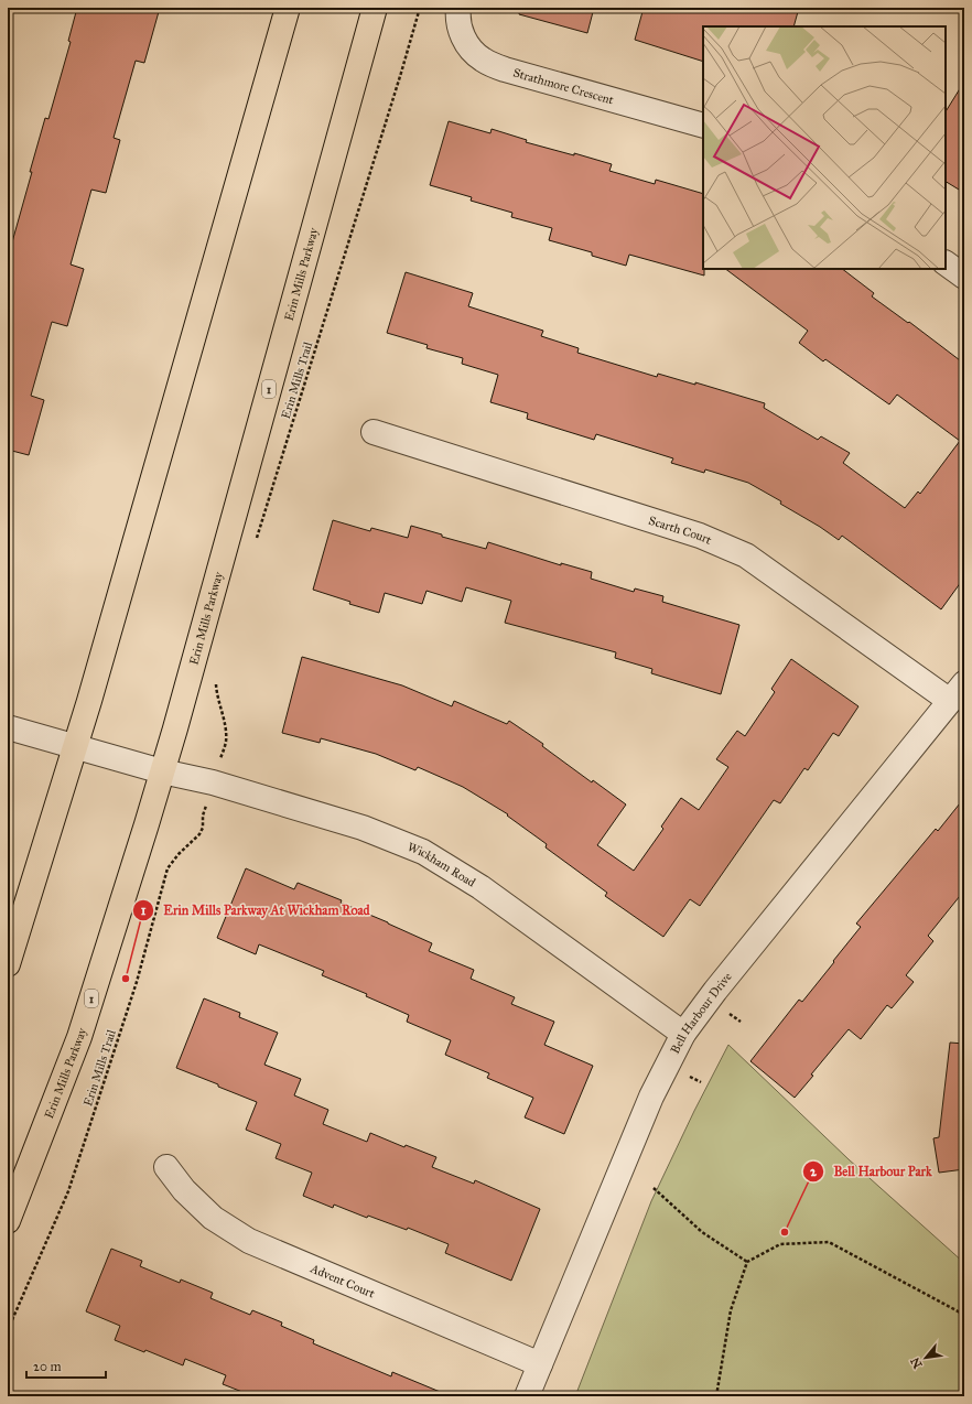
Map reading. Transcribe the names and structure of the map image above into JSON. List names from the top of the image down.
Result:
{
  "streets": {
    "main road": ["Erin Mills Parkway", "1"],
    "street": [
      "Strathmore Crescent",
      "Scarth Court",
      "Wickham Road",
      "Bell Harbour Drive",
      "Advent Court"
    ],
    "path": ["Erin Mills Trail"]
  },
  "crossings": [
    ["Erin Mills Parkway", "Wickham Road"],
    ["Scarth Court", "Bell Harbour Drive"],
    ["Wickham Road", "Bell Harbour Drive"],
    ["Bell Harbour Drive", "Advent Court"]
  ],
  "places": ["Erin Mills Parkway At Wickham Road", "Bell Harbour Park"],
  "scale_bar": "20 m",
  "north": "bottom left"
}
